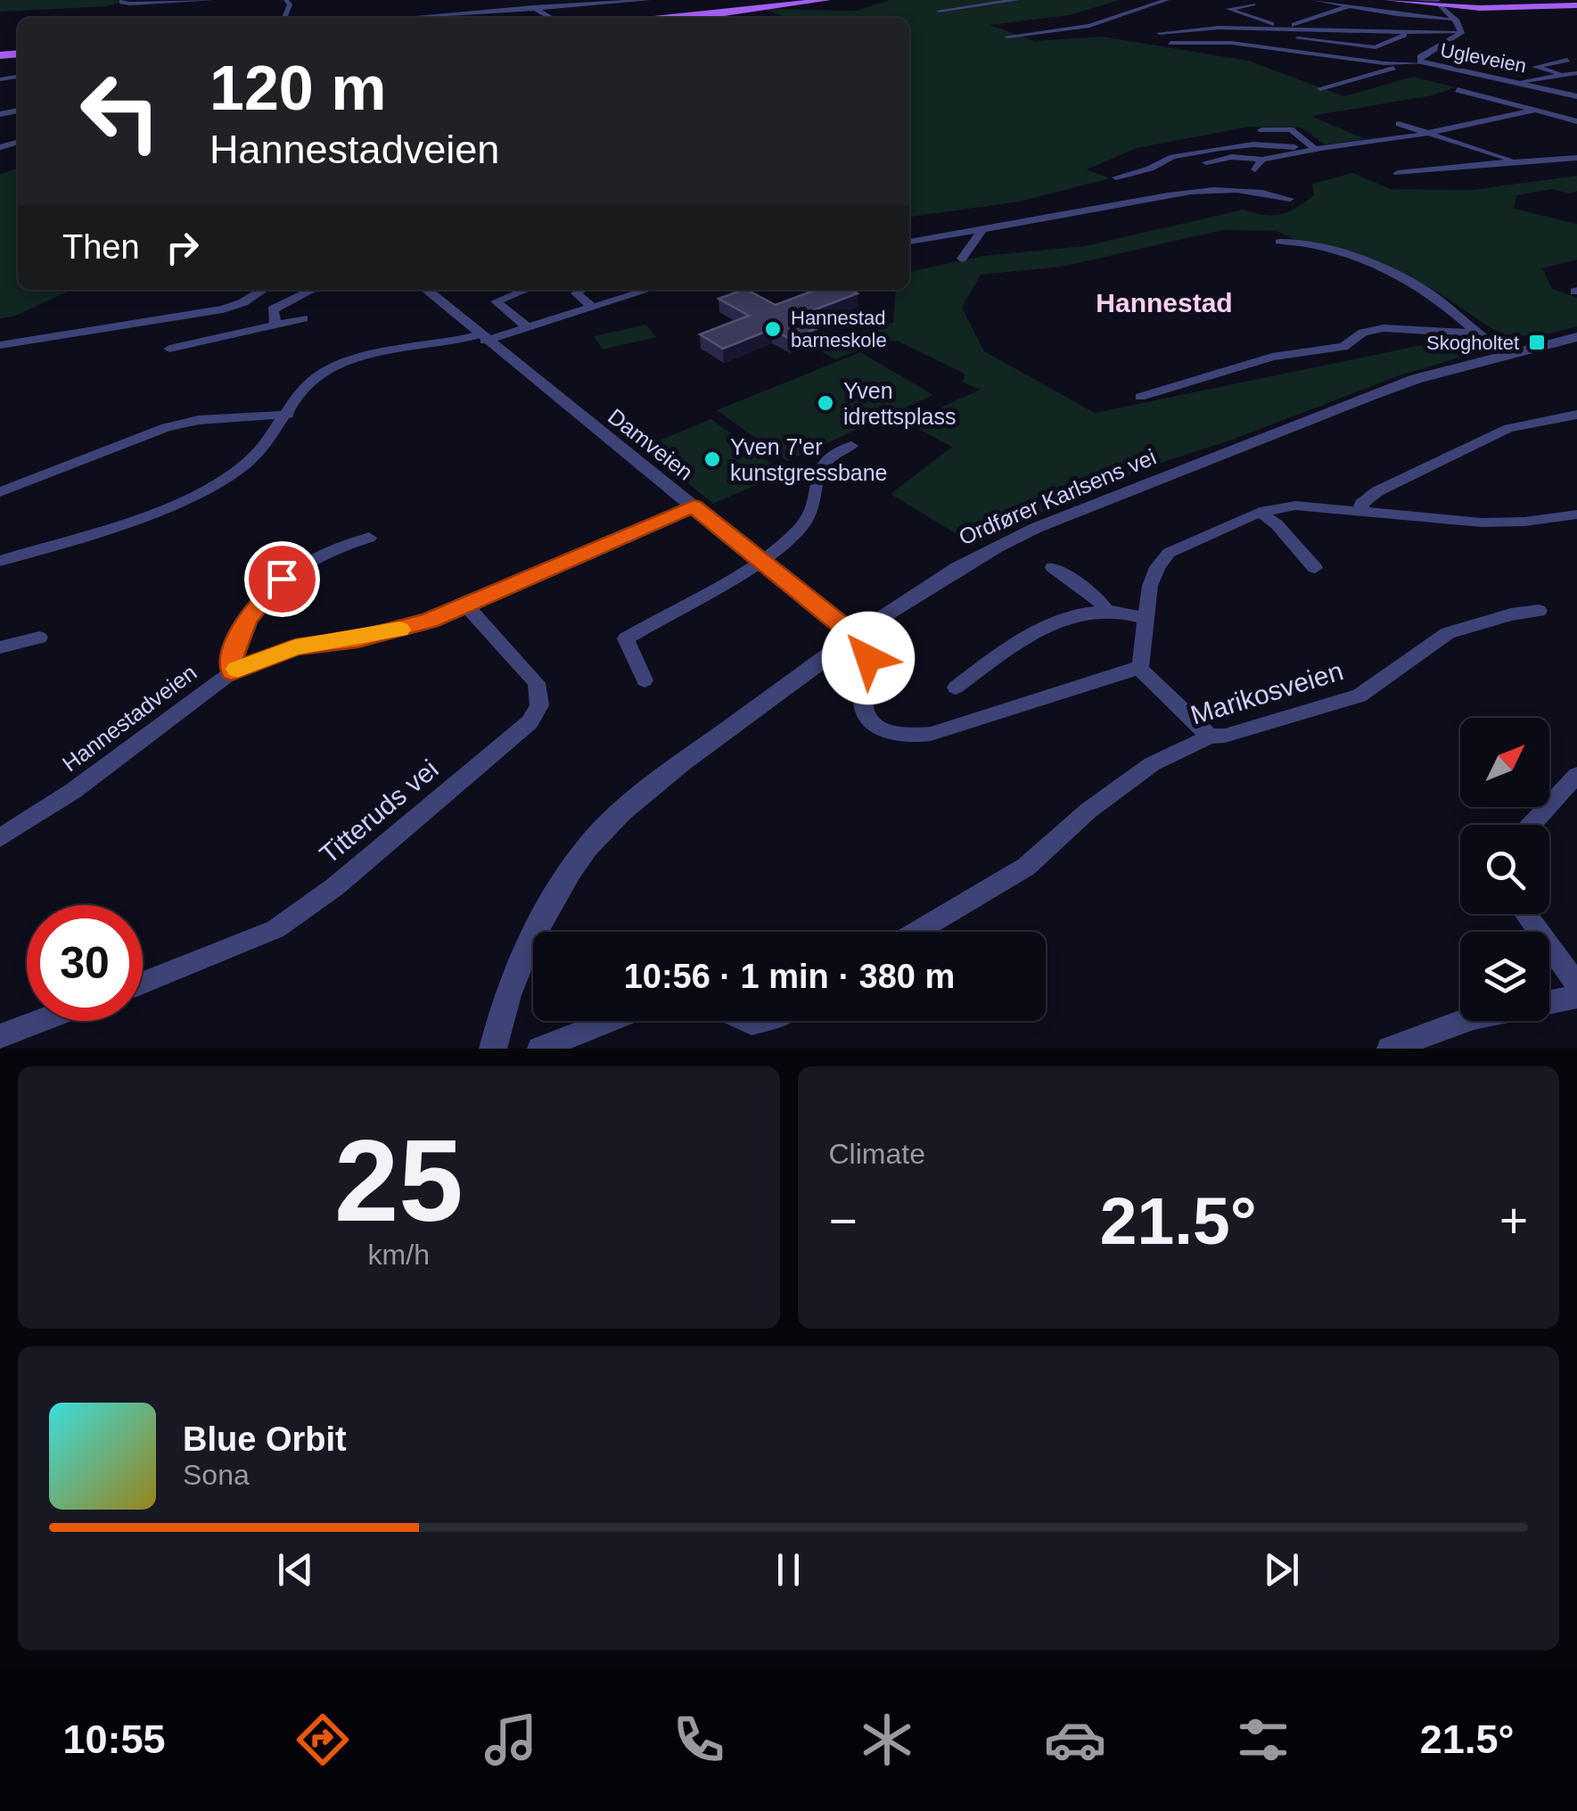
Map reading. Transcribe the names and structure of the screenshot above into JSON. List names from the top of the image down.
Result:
{
  "streets": {
    "street": [
      "Ugleveien",
      "Damveien",
      "Ordfører Karlsens vei",
      "Marikosveien",
      "Hannestadveien",
      "Titteruds vei"
    ]
  },
  "crossings": [
    ["Damveien", "Ordfører Karlsens vei"],
    ["Damveien", "Hannestadveien"],
    ["Hannestadveien", "Titteruds vei"]
  ],
  "districts": ["Hannestad"],
  "places": {
    "other": ["Hannestad barneskole", "Yven idrettsplass", "Yven 7'er kunstgressbane"],
    "transit": ["Skogholtet"]
  },
  "north": "top right",
  "page": {
    "turn": ["120 m", "Hannestadveien"],
    "then": "Then",
    "limit": "30",
    "trip": "10:56 · 1 min · 380 m",
    "tile": [
      ["25", "km/h"],
      "Climate"
    ],
    "heat": ["−", "21.5°", "+"],
    "song": ["Blue Orbit", "Sona"],
    "tabs": ["10:55", "21.5°"]
  }
}
